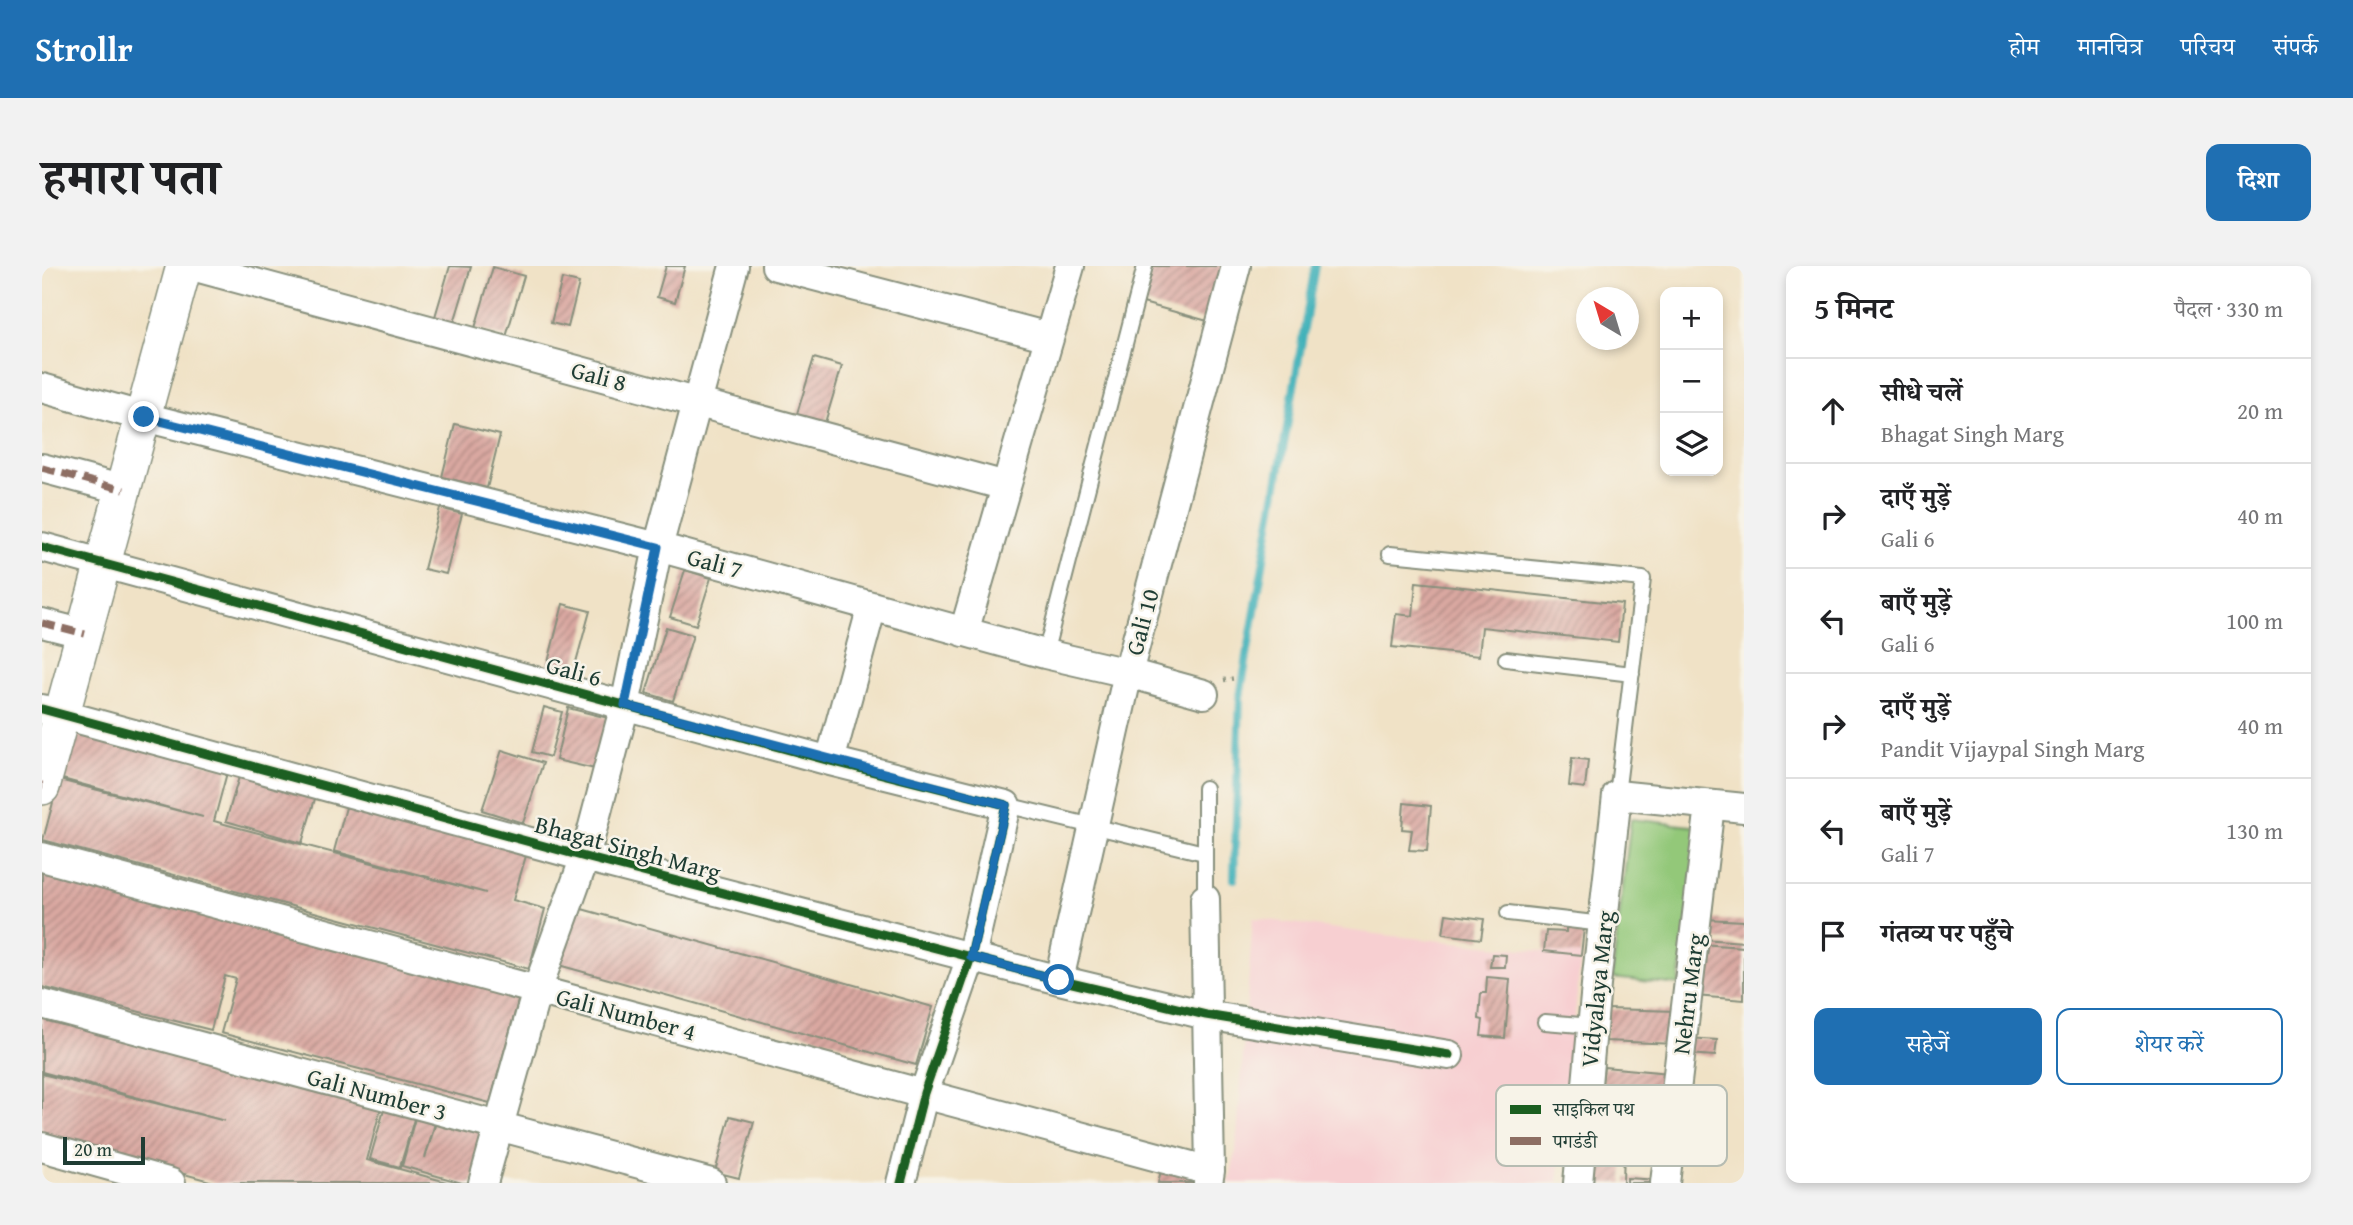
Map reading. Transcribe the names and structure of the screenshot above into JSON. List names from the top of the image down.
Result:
{
  "streets": {
    "street": [
      "Gali 8",
      "Gali 7",
      "Gali 10",
      "Gali 6",
      "Bhagat Singh Marg",
      "Vidyalaya Marg",
      "Nehru Marg",
      "Gali Number 4",
      "Gali Number 3"
    ]
  },
  "crossings": [
    ["Gali 7", "Gali 10"],
    ["Gali 10", "Bhagat Singh Marg"]
  ],
  "legend": ["साइकिल पथ", "पगडंडी"],
  "scale_bar": "20 m",
  "north": "top left",
  "page": {
    "header": "Strollr",
    "nav": [
      "होम",
      "मानचित्र",
      "परिचय",
      "संपर्क"
    ],
    "title": "हमारा पता",
    "buttons": [
      "दिशा",
      ["सहेजें", "शेयर करें"]
    ],
    "heading": ["5 मिनट", "पैदल · 330 m"],
    "map_buttons": ["+", "−"],
    "list": [
      ["सीधे चलें", "Bhagat Singh Marg", "20 m"],
      ["दाएँ मुड़ें", "Gali 6", "40 m"],
      ["बाएँ मुड़ें", "Gali 6", "100 m"],
      ["दाएँ मुड़ें", "Pandit Vijaypal Singh Marg", "40 m"],
      ["बाएँ मुड़ें", "Gali 7", "130 m"],
      "गंतव्य पर पहुँचे"
    ],
    "scale": "20 m"
  }
}
